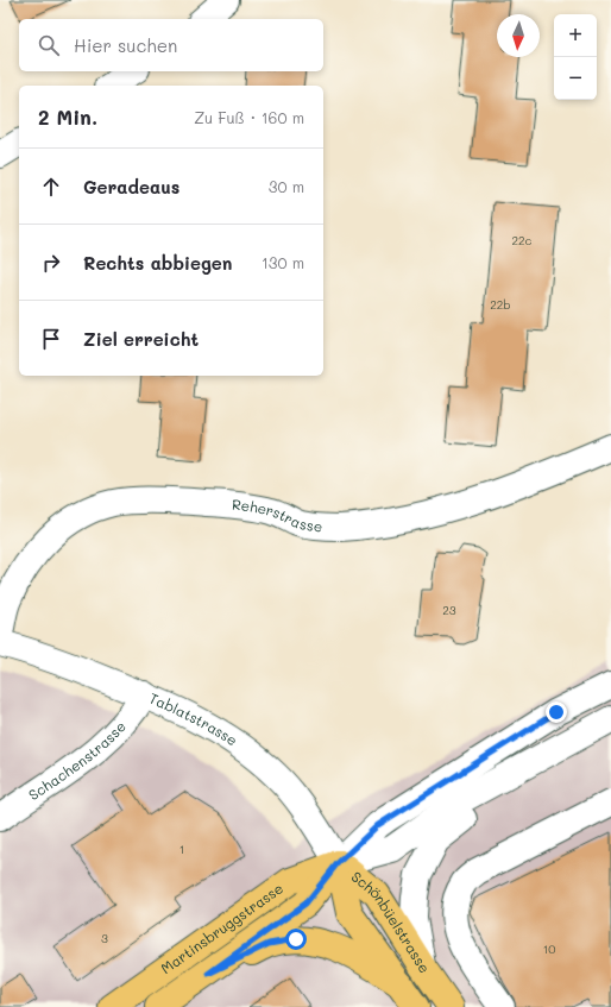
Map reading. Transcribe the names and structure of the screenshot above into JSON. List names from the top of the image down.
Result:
{
  "streets": {
    "main road": ["Schönbüelstrasse", "Martinsbruggstrasse"],
    "street": ["Reherstrasse", "Tablatstrasse", "Schachenstrasse"]
  },
  "crossings": [
    ["Tablatstrasse", "Schachenstrasse"],
    ["Tablatstrasse", "Schönbüelstrasse"],
    ["Tablatstrasse", "Martinsbruggstrasse"],
    ["Schönbüelstrasse", "Martinsbruggstrasse"]
  ],
  "house_numbers": [
    "22c",
    "22b",
    "23",
    "1",
    "3",
    "10"
  ],
  "north": "bottom",
  "page": {
    "map_buttons": ["+", "−"],
    "search": "Hier suchen",
    "heading": ["2 Min.", "Zu Fuß · 160 m"],
    "list": [
      ["Geradeaus", "30 m"],
      ["Rechts abbiegen", "130 m"],
      "Ziel erreicht"
    ]
  }
}
